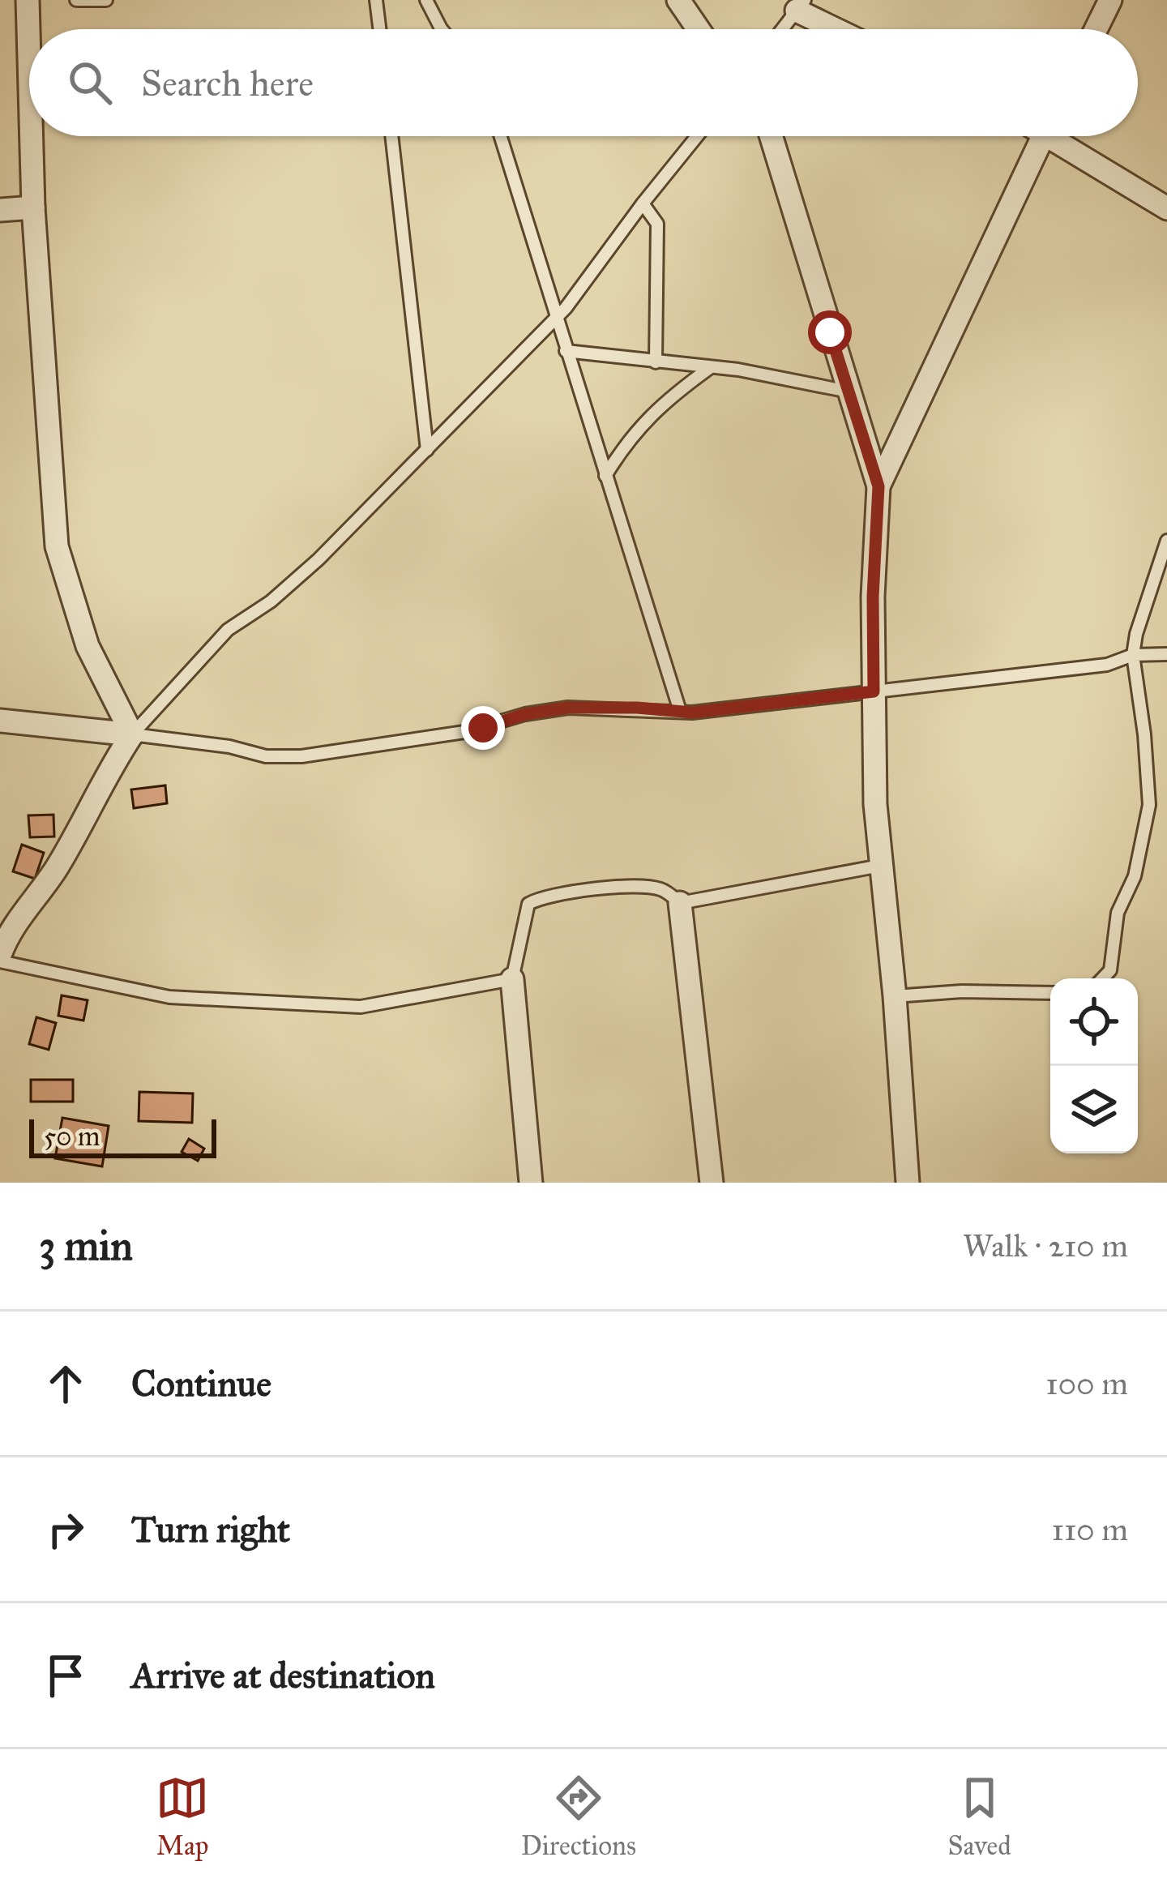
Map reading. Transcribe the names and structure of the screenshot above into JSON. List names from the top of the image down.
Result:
{
  "scale_bar": "50 m",
  "page": {
    "search": "Search here",
    "scale": "50 m",
    "heading": ["3 min", "Walk · 210 m"],
    "list": [
      ["Continue", "100 m"],
      ["Turn right", "110 m"],
      "Arrive at destination"
    ],
    "nav": ["Map", "Directions", "Saved"]
  }
}
